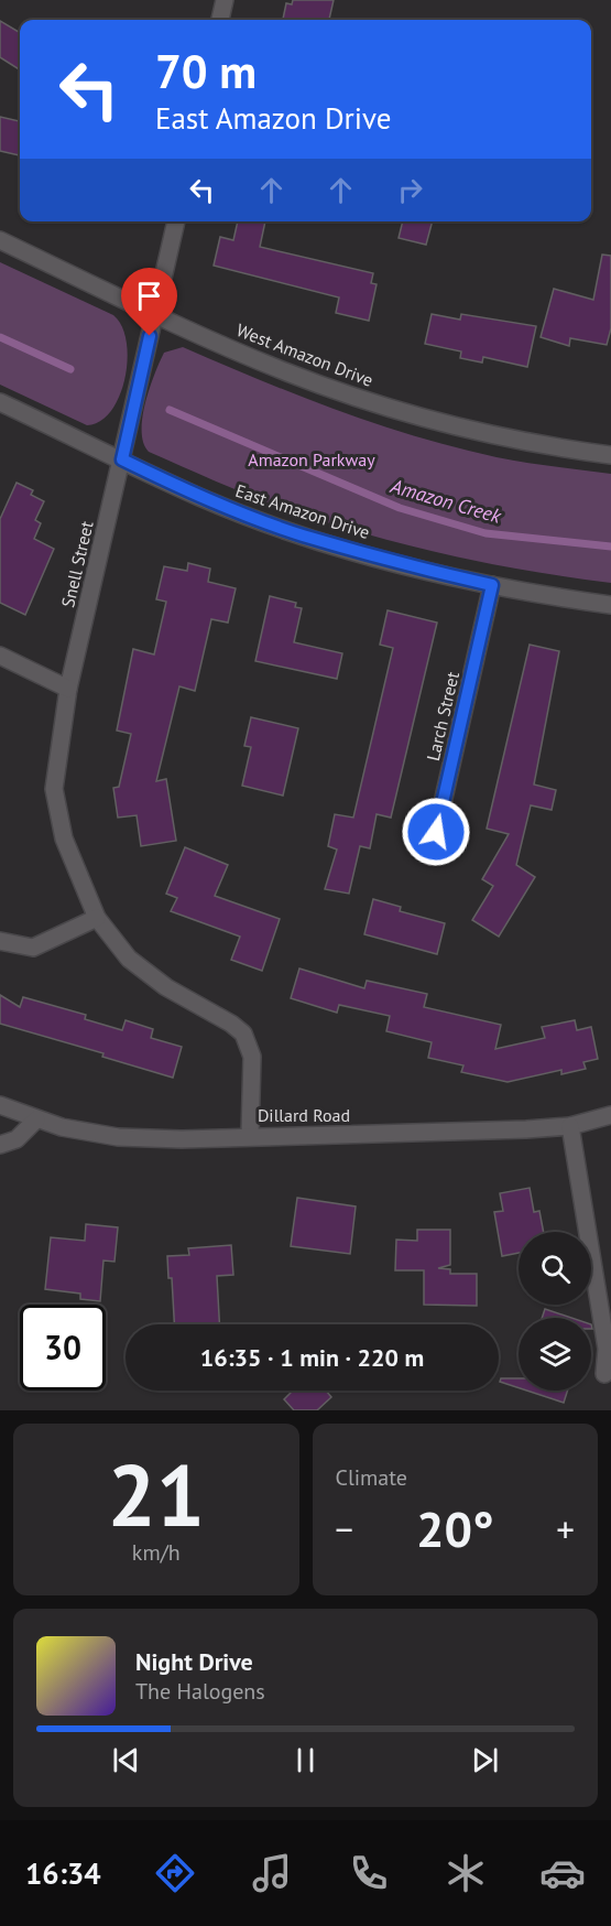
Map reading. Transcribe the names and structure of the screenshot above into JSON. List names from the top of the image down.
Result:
{
  "streets": {
    "street": [
      "West Amazon Drive",
      "East Amazon Drive",
      "Snell Street",
      "Larch Street",
      "Dillard Road"
    ]
  },
  "crossings": [
    ["West Amazon Drive", "Snell Street"],
    ["East Amazon Drive", "Snell Street"],
    ["East Amazon Drive", "Larch Street"],
    ["Snell Street", "Dillard Road"]
  ],
  "water": ["Amazon Creek"],
  "parks": ["Amazon Parkway"],
  "page": {
    "turn": ["70 m", "East Amazon Drive"],
    "limit": "30",
    "trip": "16:35 · 1 min · 220 m",
    "tile": [
      ["21", "km/h"],
      "Climate"
    ],
    "heat": ["−", "20°", "+"],
    "song": ["Night Drive", "The Halogens"],
    "tabs": "16:34"
  }
}
